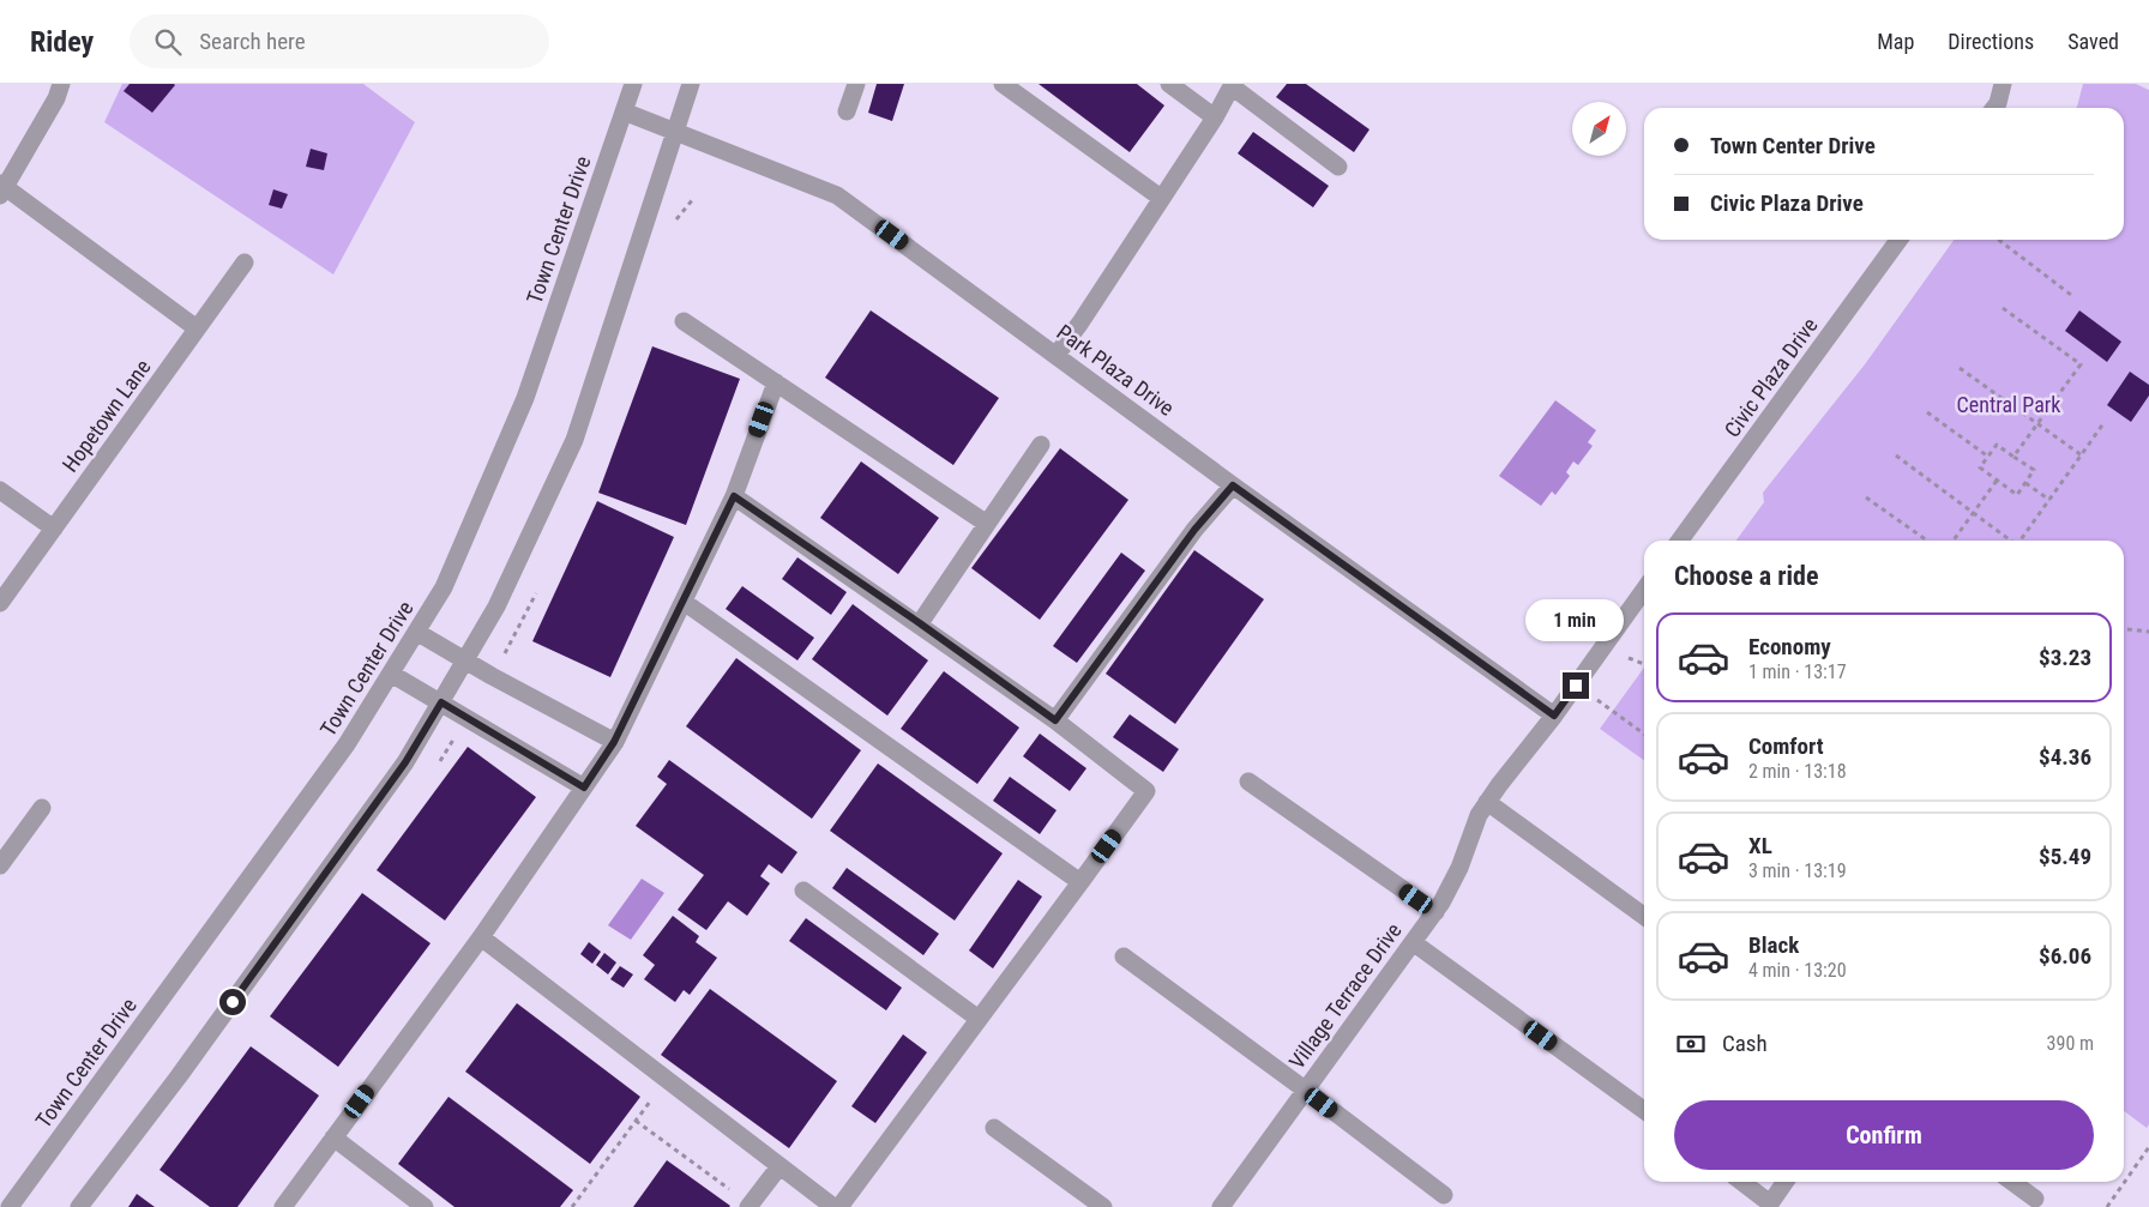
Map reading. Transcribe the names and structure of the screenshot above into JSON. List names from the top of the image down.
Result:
{
  "streets": {
    "street": [
      "Town Center Drive",
      "Park Plaza Drive",
      "Civic Plaza Drive",
      "Hopetown Lane",
      "Village Terrace Drive"
    ]
  },
  "crossings": [
    ["Town Center Drive", "Park Plaza Drive"],
    ["Park Plaza Drive", "Village Terrace Drive"]
  ],
  "parks": ["Central Park"],
  "north": "top right",
  "page": {
    "header": "Ridey",
    "search": "Search here",
    "nav": ["Map", "Directions", "Saved"],
    "banner": ["Town Center Drive", "Civic Plaza Drive"],
    "heading": "Choose a ride",
    "bubble": "1 min",
    "list": [
      {
        "name": "Economy",
        "note": "1 min · 13:17",
        "value": "$3.23"
      },
      {
        "name": "Comfort",
        "note": "2 min · 13:18",
        "value": "$4.36"
      },
      {
        "name": "XL",
        "note": "3 min · 13:19",
        "value": "$5.49"
      },
      {
        "name": "Black",
        "note": "4 min · 13:20",
        "value": "$6.06"
      }
    ],
    "pay": ["Cash", "390 m"],
    "buttons": "Confirm"
  }
}
